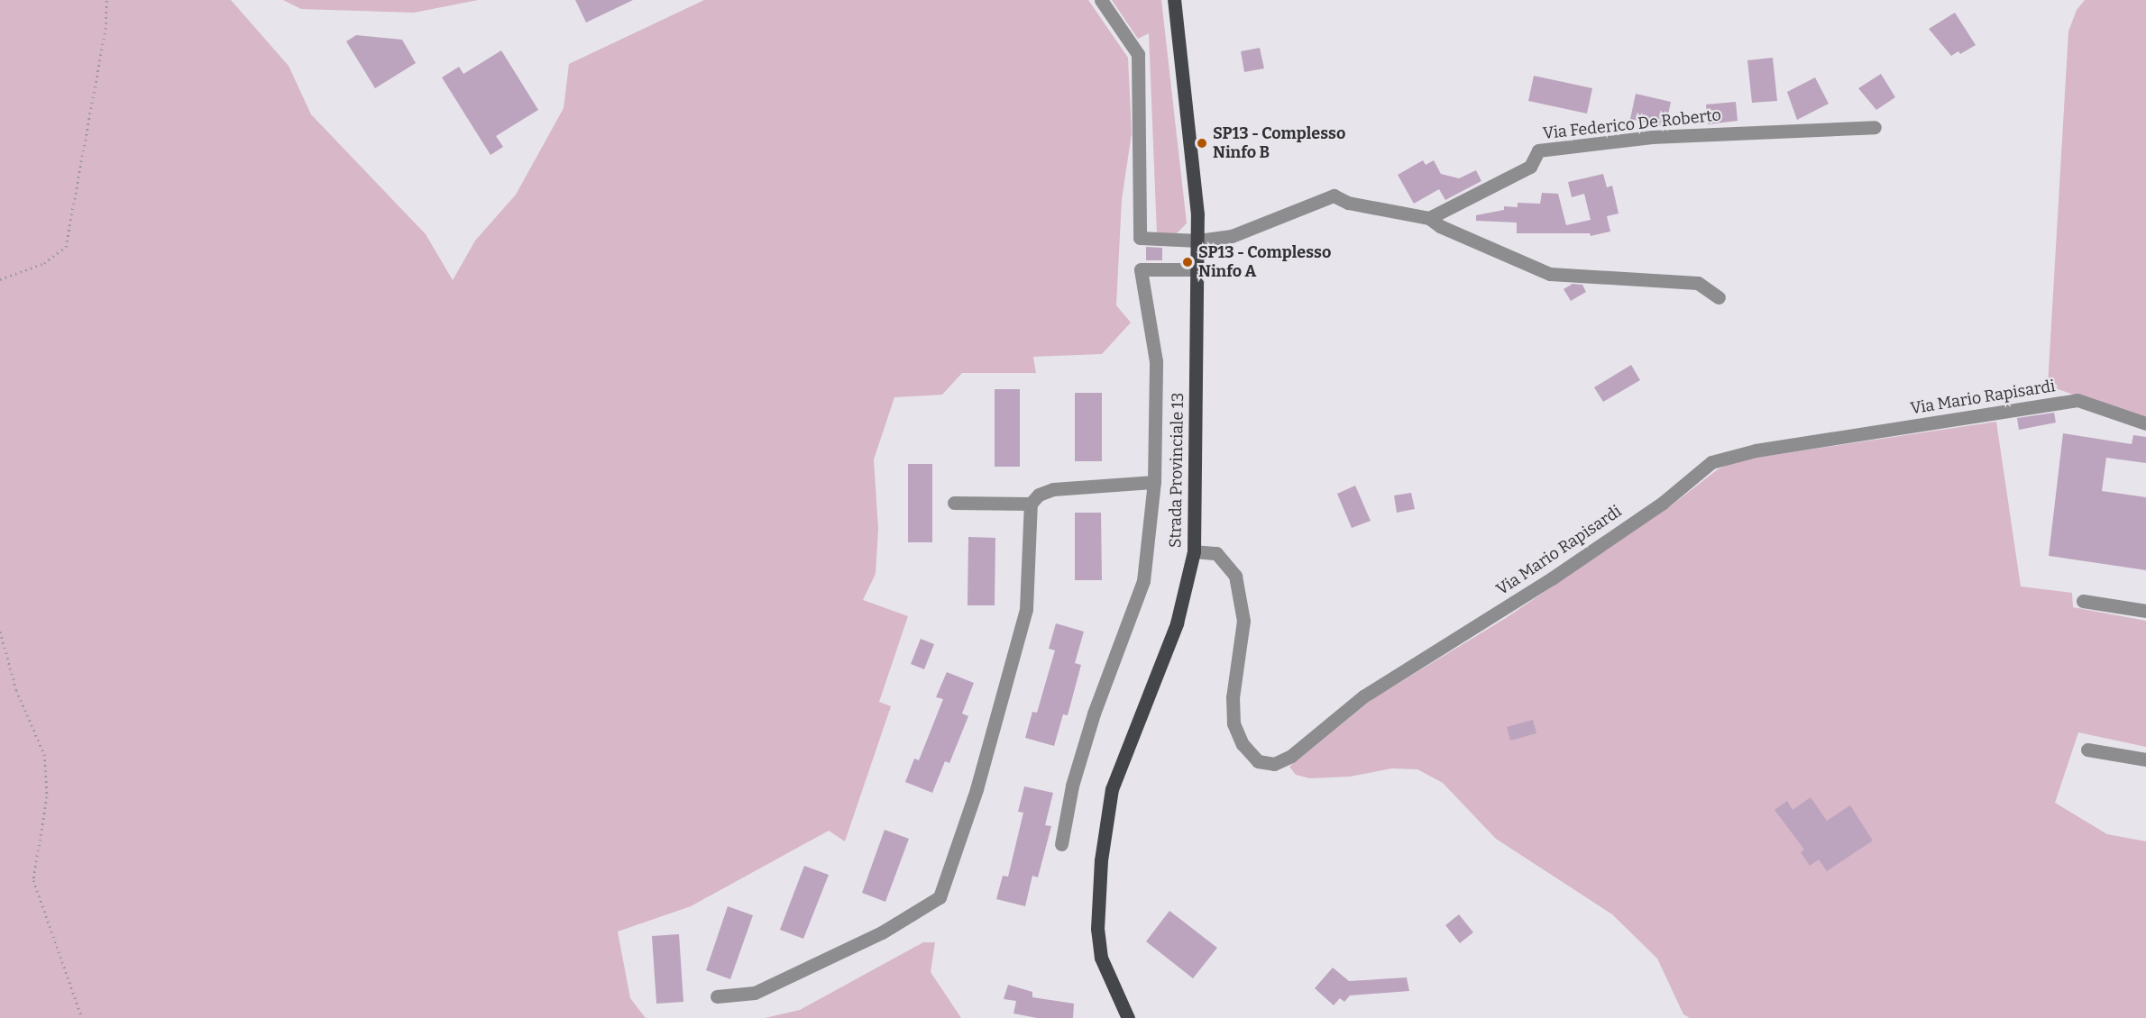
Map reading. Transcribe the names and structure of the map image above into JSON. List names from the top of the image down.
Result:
{
  "streets": {
    "main road": ["Strada Provinciale 13"],
    "street": ["Via Federico De Roberto", "Via Mario Rapisardi"]
  },
  "crossings": [
    ["Via Mario Rapisardi", "Strada Provinciale 13"]
  ],
  "places": ["SP13 - Complesso Ninfo B", "SP13 - Complesso Ninfo A"]
}
